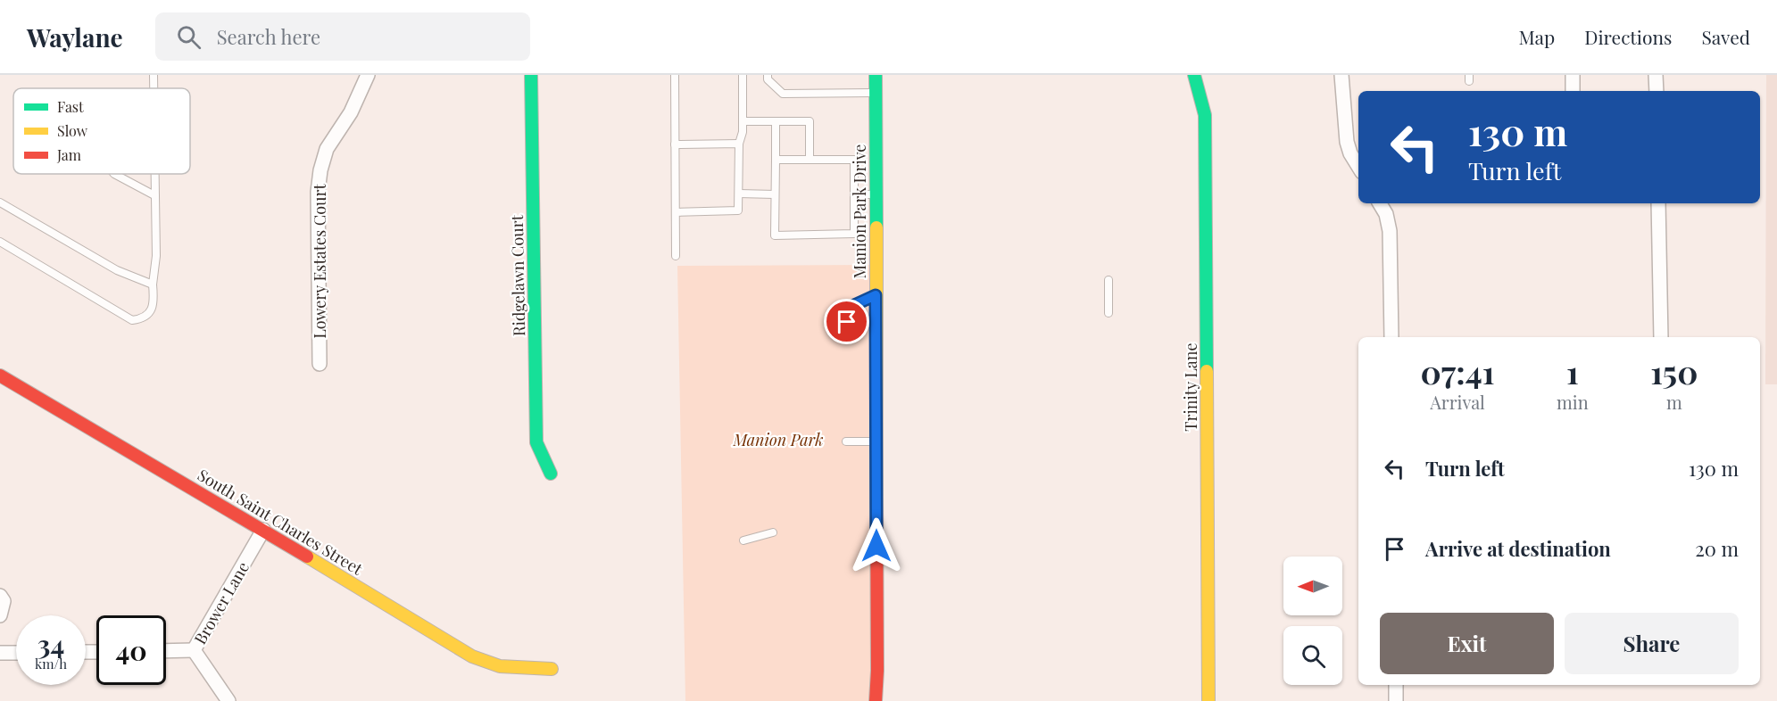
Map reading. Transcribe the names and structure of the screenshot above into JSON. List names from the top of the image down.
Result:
{
  "streets": {
    "street": [
      "Manion Park Drive",
      "Lowery Estates Court",
      "Ridgelawn Court",
      "Trinity Lane",
      "South Saint Charles Street",
      "Brower Lane"
    ]
  },
  "crossings": [
    ["South Saint Charles Street", "Brower Lane"]
  ],
  "parks": ["Manion Park"],
  "legend": ["Fast", "Slow", "Jam"],
  "north": "left",
  "page": {
    "header": "Waylane",
    "search": "Search here",
    "nav": ["Map", "Directions", "Saved"],
    "turn": ["130 m", "Turn left"],
    "eta": [
      "07:41",
      "Arrival",
      "1",
      "min",
      "150",
      "m"
    ],
    "list": [
      {
        "name": "Turn left",
        "value": "130 m"
      },
      {
        "name": "Arrive at destination",
        "value": "20 m"
      }
    ],
    "buttons": ["Exit", "Share"],
    "speed": "34 km/h",
    "limit": "40"
  }
}
